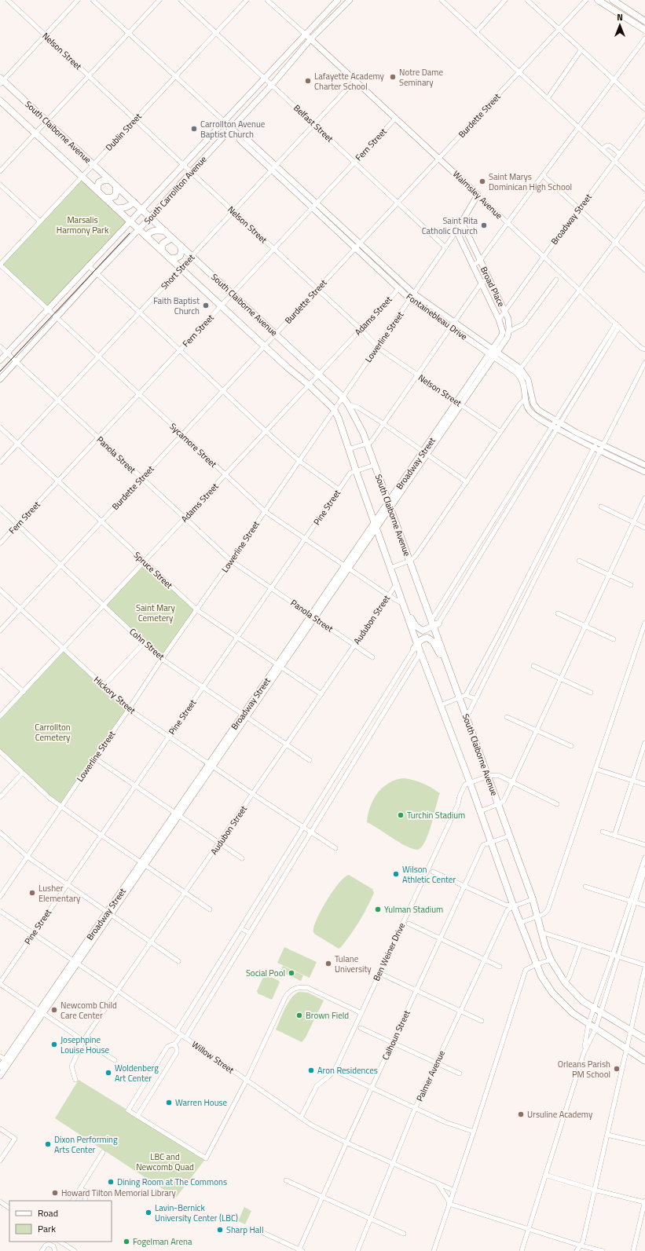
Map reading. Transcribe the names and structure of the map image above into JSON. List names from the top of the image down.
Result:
{
  "streets": {
    "main road": ["South Claiborne Avenue"],
    "street": [
      "Nelson Street",
      "Burdette Street",
      "Belfast Street",
      "Dublin Street",
      "Fern Street",
      "South Carrollton Avenue",
      "Walmsley Avenue",
      "Broadway Street",
      "Short Street",
      "Broad Place",
      "Adams Street",
      "Fontainebleau Drive",
      "Lowerline Street",
      "Sycamore Street",
      "Panola Street",
      "Pine Street",
      "Spruce Street",
      "Audubon Street",
      "Cohn Street",
      "Hickory Street",
      "Ben Weiner Drive",
      "Calhoun Street",
      "Willow Street",
      "Palmer Avenue"
    ]
  },
  "crossings": [
    ["Nelson Street", "Burdette Street"],
    ["Nelson Street", "Dublin Street"],
    ["Nelson Street", "Fern Street"],
    ["Nelson Street", "South Carrollton Avenue"],
    ["Nelson Street", "Broadway Street"],
    ["Nelson Street", "Short Street"],
    ["Nelson Street", "Adams Street"],
    ["Nelson Street", "Lowerline Street"],
    ["Burdette Street", "Belfast Street"],
    ["Burdette Street", "South Claiborne Avenue"],
    ["Burdette Street", "Walmsley Avenue"],
    ["Burdette Street", "Fontainebleau Drive"],
    ["Burdette Street", "Sycamore Street"],
    ["Burdette Street", "Panola Street"],
    ["Burdette Street", "Spruce Street"],
    ["Burdette Street", "Cohn Street"],
    ["Burdette Street", "Hickory Street"],
    ["Belfast Street", "Dublin Street"],
    ["Belfast Street", "Fern Street"],
    ["Belfast Street", "South Carrollton Avenue"],
    ["Belfast Street", "Short Street"],
    ["Belfast Street", "Lowerline Street"],
    ["South Claiborne Avenue", "Dublin Street"],
    ["South Claiborne Avenue", "Fern Street"],
    ["South Claiborne Avenue", "South Carrollton Avenue"],
    ["South Claiborne Avenue", "Broadway Street"],
    ["South Claiborne Avenue", "Short Street"],
    ["South Claiborne Avenue", "Adams Street"],
    ["South Claiborne Avenue", "Lowerline Street"],
    ["South Claiborne Avenue", "Sycamore Street"],
    ["South Claiborne Avenue", "Pine Street"],
    ["South Claiborne Avenue", "Audubon Street"],
    ["South Claiborne Avenue", "Ben Weiner Drive"],
    ["South Claiborne Avenue", "Calhoun Street"],
    ["South Claiborne Avenue", "Palmer Avenue"],
    ["Dublin Street", "Sycamore Street"],
    ["Fern Street", "Walmsley Avenue"],
    ["Fern Street", "Fontainebleau Drive"],
    ["Fern Street", "Sycamore Street"],
    ["Fern Street", "Panola Street"],
    ["Fern Street", "Spruce Street"],
    ["Fern Street", "Cohn Street"],
    ["South Carrollton Avenue", "Walmsley Avenue"],
    ["South Carrollton Avenue", "Fontainebleau Drive"],
    ["South Carrollton Avenue", "Sycamore Street"],
    ["South Carrollton Avenue", "Panola Street"],
    ["Walmsley Avenue", "Broadway Street"],
    ["Walmsley Avenue", "Short Street"],
    ["Walmsley Avenue", "Lowerline Street"],
    ["Broadway Street", "Broad Place"],
    ["Broadway Street", "Fontainebleau Drive"],
    ["Broadway Street", "Sycamore Street"],
    ["Broadway Street", "Panola Street"],
    ["Broadway Street", "Spruce Street"],
    ["Broadway Street", "Cohn Street"],
    ["Broadway Street", "Hickory Street"],
    ["Broadway Street", "Willow Street"],
    ["Short Street", "Fontainebleau Drive"],
    ["Short Street", "Sycamore Street"],
    ["Short Street", "Panola Street"],
    ["Short Street", "Spruce Street"],
    ["Broad Place", "Lowerline Street"],
    ["Adams Street", "Fontainebleau Drive"],
    ["Adams Street", "Sycamore Street"],
    ["Adams Street", "Panola Street"],
    ["Adams Street", "Spruce Street"],
    ["Adams Street", "Cohn Street"],
    ["Adams Street", "Hickory Street"],
    ["Fontainebleau Drive", "Lowerline Street"],
    ["Lowerline Street", "Sycamore Street"],
    ["Lowerline Street", "Panola Street"],
    ["Lowerline Street", "Spruce Street"],
    ["Lowerline Street", "Cohn Street"],
    ["Lowerline Street", "Hickory Street"],
    ["Sycamore Street", "Pine Street"],
    ["Sycamore Street", "Audubon Street"],
    ["Panola Street", "Pine Street"],
    ["Panola Street", "Audubon Street"],
    ["Pine Street", "Spruce Street"],
    ["Pine Street", "Cohn Street"],
    ["Pine Street", "Hickory Street"],
    ["Pine Street", "Willow Street"],
    ["Spruce Street", "Audubon Street"],
    ["Audubon Street", "Cohn Street"],
    ["Audubon Street", "Hickory Street"],
    ["Audubon Street", "Willow Street"],
    ["Ben Weiner Drive", "Willow Street"],
    ["Calhoun Street", "Willow Street"],
    ["Willow Street", "Palmer Avenue"]
  ],
  "parks": [
    "Marsalis Harmony Park",
    "Saint Mary Cemetery",
    "Carrollton Cemetery",
    "LBC and Newcomb Quad"
  ],
  "places": [
    "Notre Dame Seminary",
    "Lafayette Academy Charter School",
    "Carrollton Avenue Baptist Church",
    "Saint Marys Dominican High School",
    "Saint Rita Catholic Church",
    "Faith Baptist Church",
    "Turchin Stadium",
    "Wilson Athletic Center",
    "Lusher Elementary",
    "Yulman Stadium",
    "Tulane University",
    "Social Pool",
    "Newcomb Child Care Center",
    "Brown Field",
    "Josephpine Louise House",
    "Orleans Parish PM School",
    "Aron Residences",
    "Woldenberg Art Center",
    "Warren House",
    "Ursuline Academy",
    "Dixon Performing Arts Center",
    "Dining Room at The Commons",
    "Howard Tilton Memorial Library",
    "Lavin-Bernick University Center (LBC)",
    "Sharp Hall",
    "Fogelman Arena"
  ],
  "legend": ["Road", "Park"],
  "north": "top"
}
